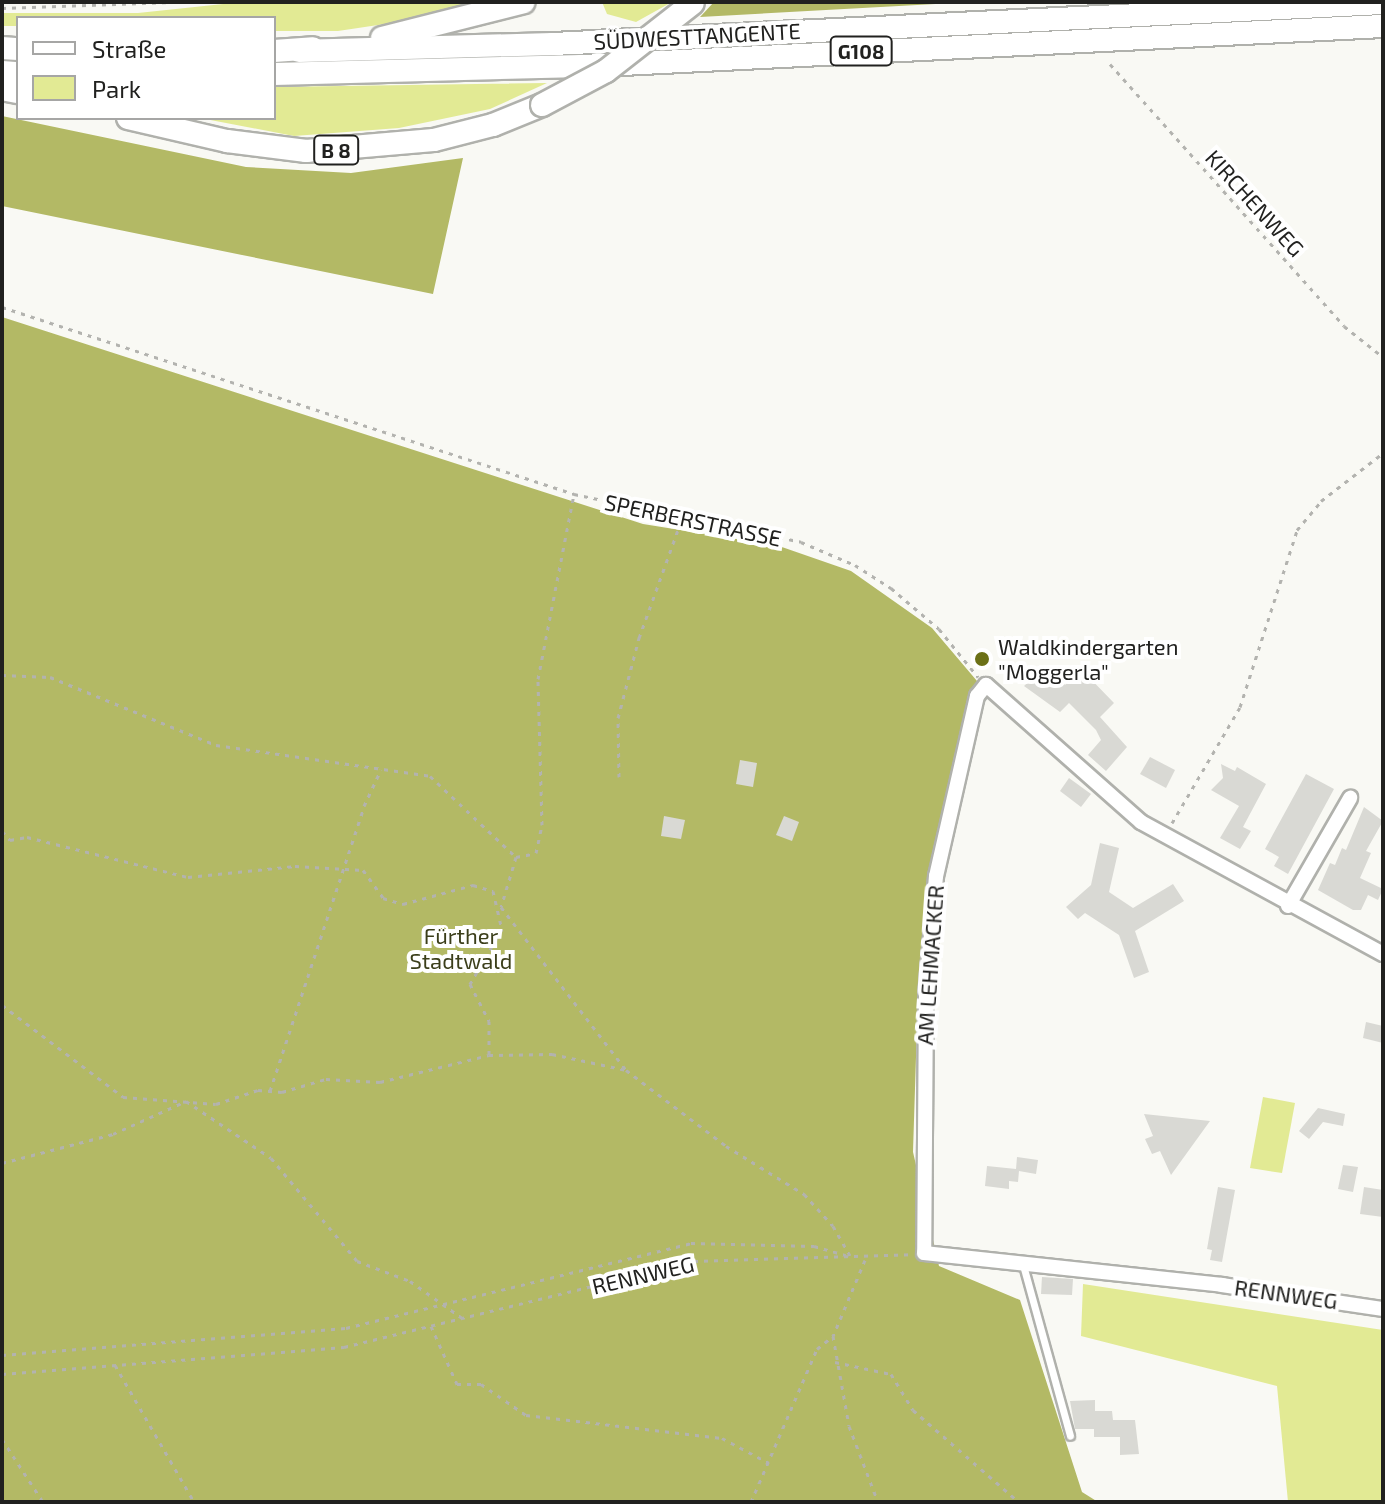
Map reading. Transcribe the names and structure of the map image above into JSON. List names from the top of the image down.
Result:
{
  "streets": {
    "highway": ["SÜDWESTTANGENTE", "G108", "B 8"],
    "street": ["AM LEHMACKER", "RENNWEG"],
    "path": ["KIRCHENWEG", "SPERBERSTRASSE"]
  },
  "crossings": [
    ["SPERBERSTRASSE", "AM LEHMACKER"],
    ["AM LEHMACKER", "RENNWEG"]
  ],
  "parks": ["Fürther Stadtwald"],
  "places": ["Waldkindergarten \"Moggerla\""],
  "legend": ["Straße", "Park"]
}
